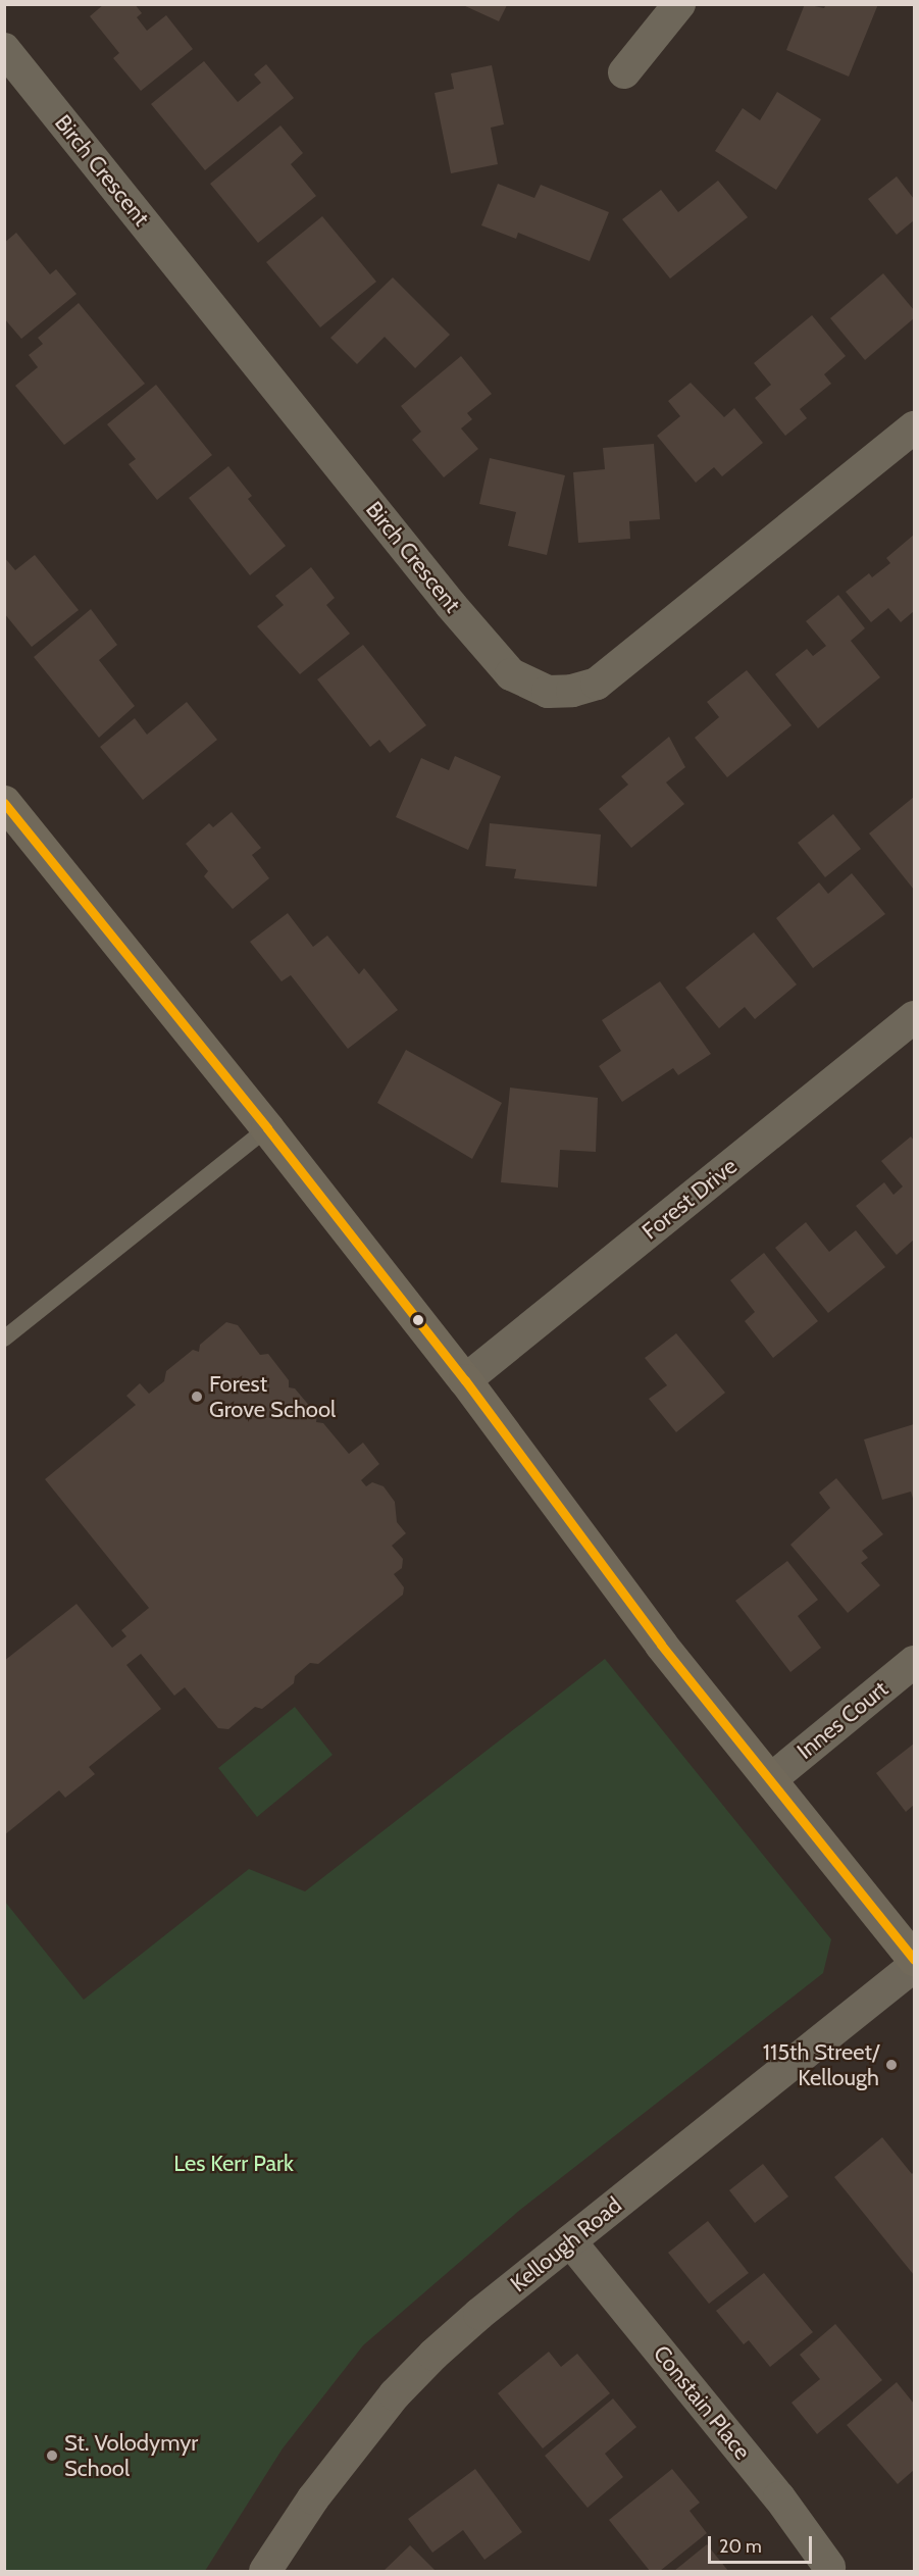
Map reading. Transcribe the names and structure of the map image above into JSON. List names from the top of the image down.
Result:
{
  "streets": {
    "street": [
      "Birch Crescent",
      "Forest Drive",
      "Innes Court",
      "Kellough Road",
      "Constain Place"
    ]
  },
  "crossings": [
    ["Kellough Road", "Constain Place"]
  ],
  "parks": ["Les Kerr Park"],
  "places": ["Forest Grove School", "115th Street/ Kellough", "St. Volodymyr School"],
  "scale_bar": "20 m"
}
